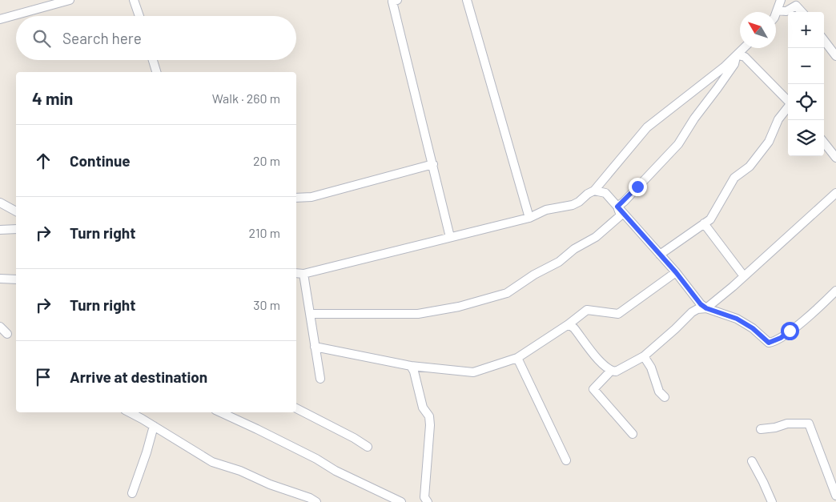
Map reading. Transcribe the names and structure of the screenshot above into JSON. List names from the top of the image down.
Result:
{
  "north": "top left",
  "page": {
    "map_buttons": ["+", "−"],
    "search": "Search here",
    "heading": ["4 min", "Walk · 260 m"],
    "list": [
      ["Continue", "20 m"],
      ["Turn right", "210 m"],
      ["Turn right", "30 m"],
      "Arrive at destination"
    ]
  }
}
